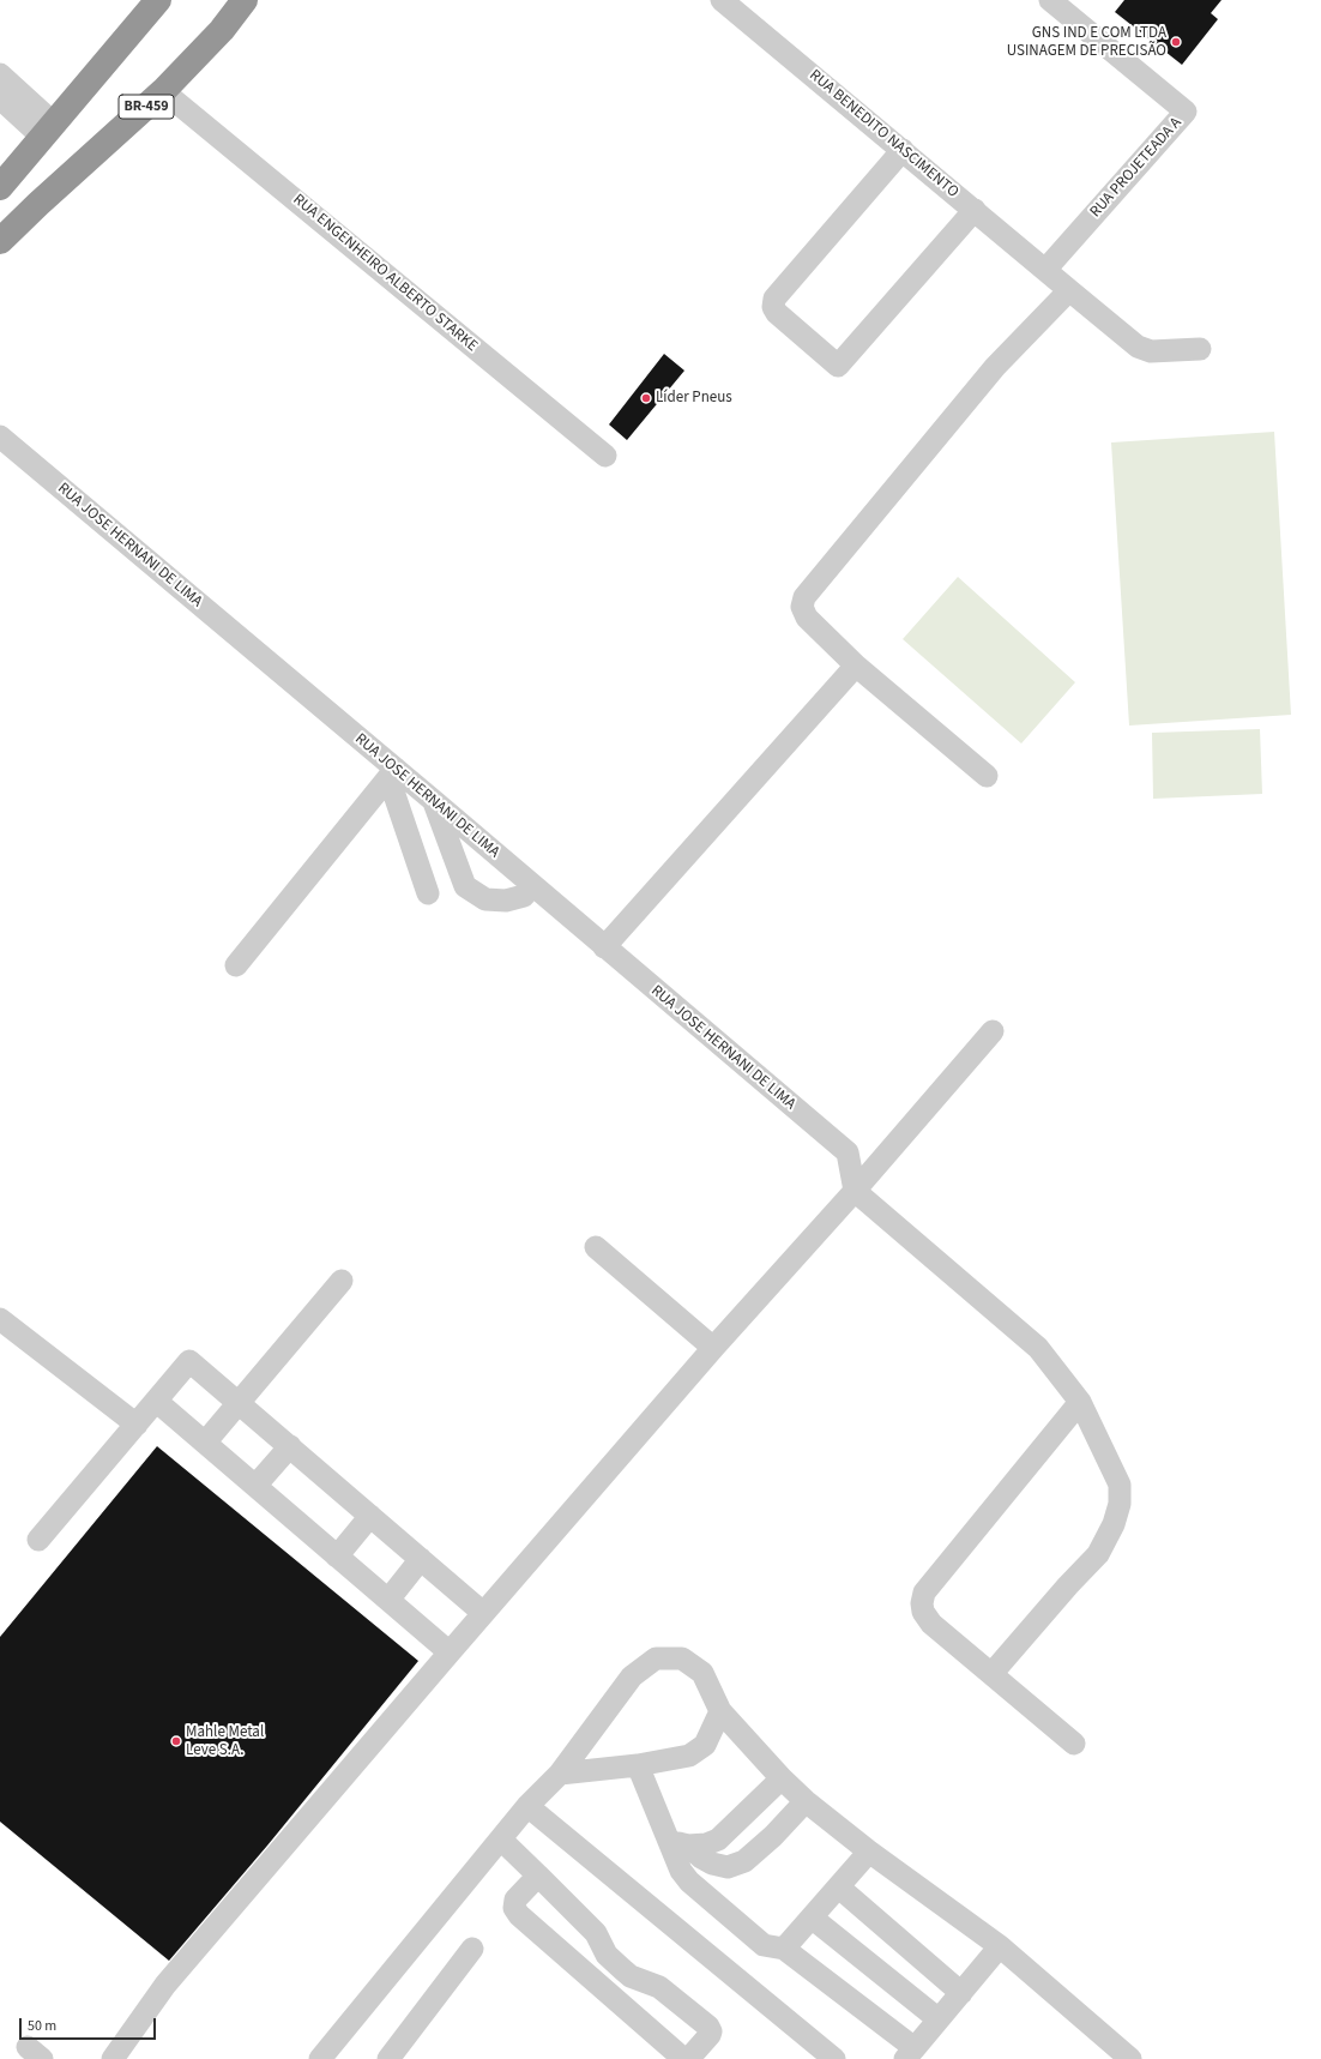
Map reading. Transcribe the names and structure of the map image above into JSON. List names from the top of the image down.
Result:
{
  "streets": {
    "highway": ["BR-459"],
    "street": [
      "RUA BENEDITO NASCIMENTO",
      "RUA PROJETEADA A",
      "RUA ENGENHEIRO ALBERTO STARKE",
      "RUA JOSE HERNANI DE LIMA"
    ]
  },
  "crossings": [
    ["BR-459", "RUA ENGENHEIRO ALBERTO STARKE"],
    ["RUA BENEDITO NASCIMENTO", "RUA PROJETEADA A"]
  ],
  "places": ["GNS IND E COM LTDA USINAGEM DE PRECISÃO", "Líder Pneus", "Mahle Metal Leve S.A."],
  "scale_bar": "50 m"
}
